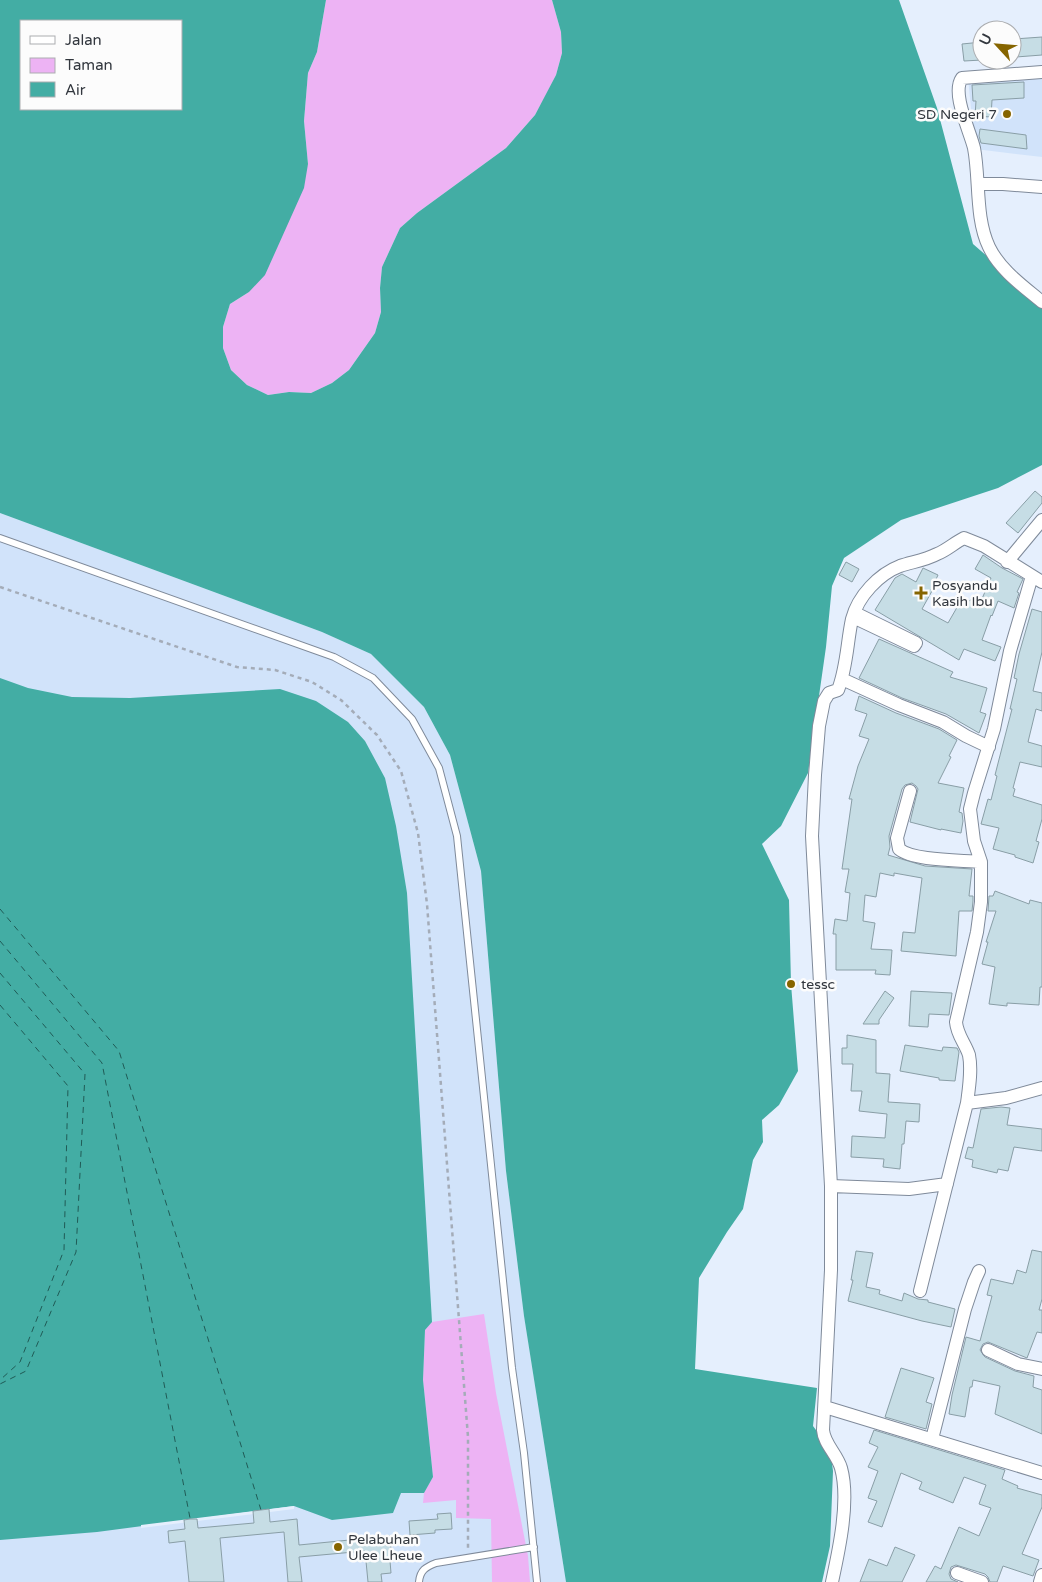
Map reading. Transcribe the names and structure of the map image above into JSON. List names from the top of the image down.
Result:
{
  "places": {
    "other": ["SD Negeri 7", "tessc", "Pelabuhan Ulee Lheue"],
    "health": ["Posyandu Kasih Ibu"]
  },
  "legend": ["Jalan", "Taman", "Air"],
  "north": "top left"
}
